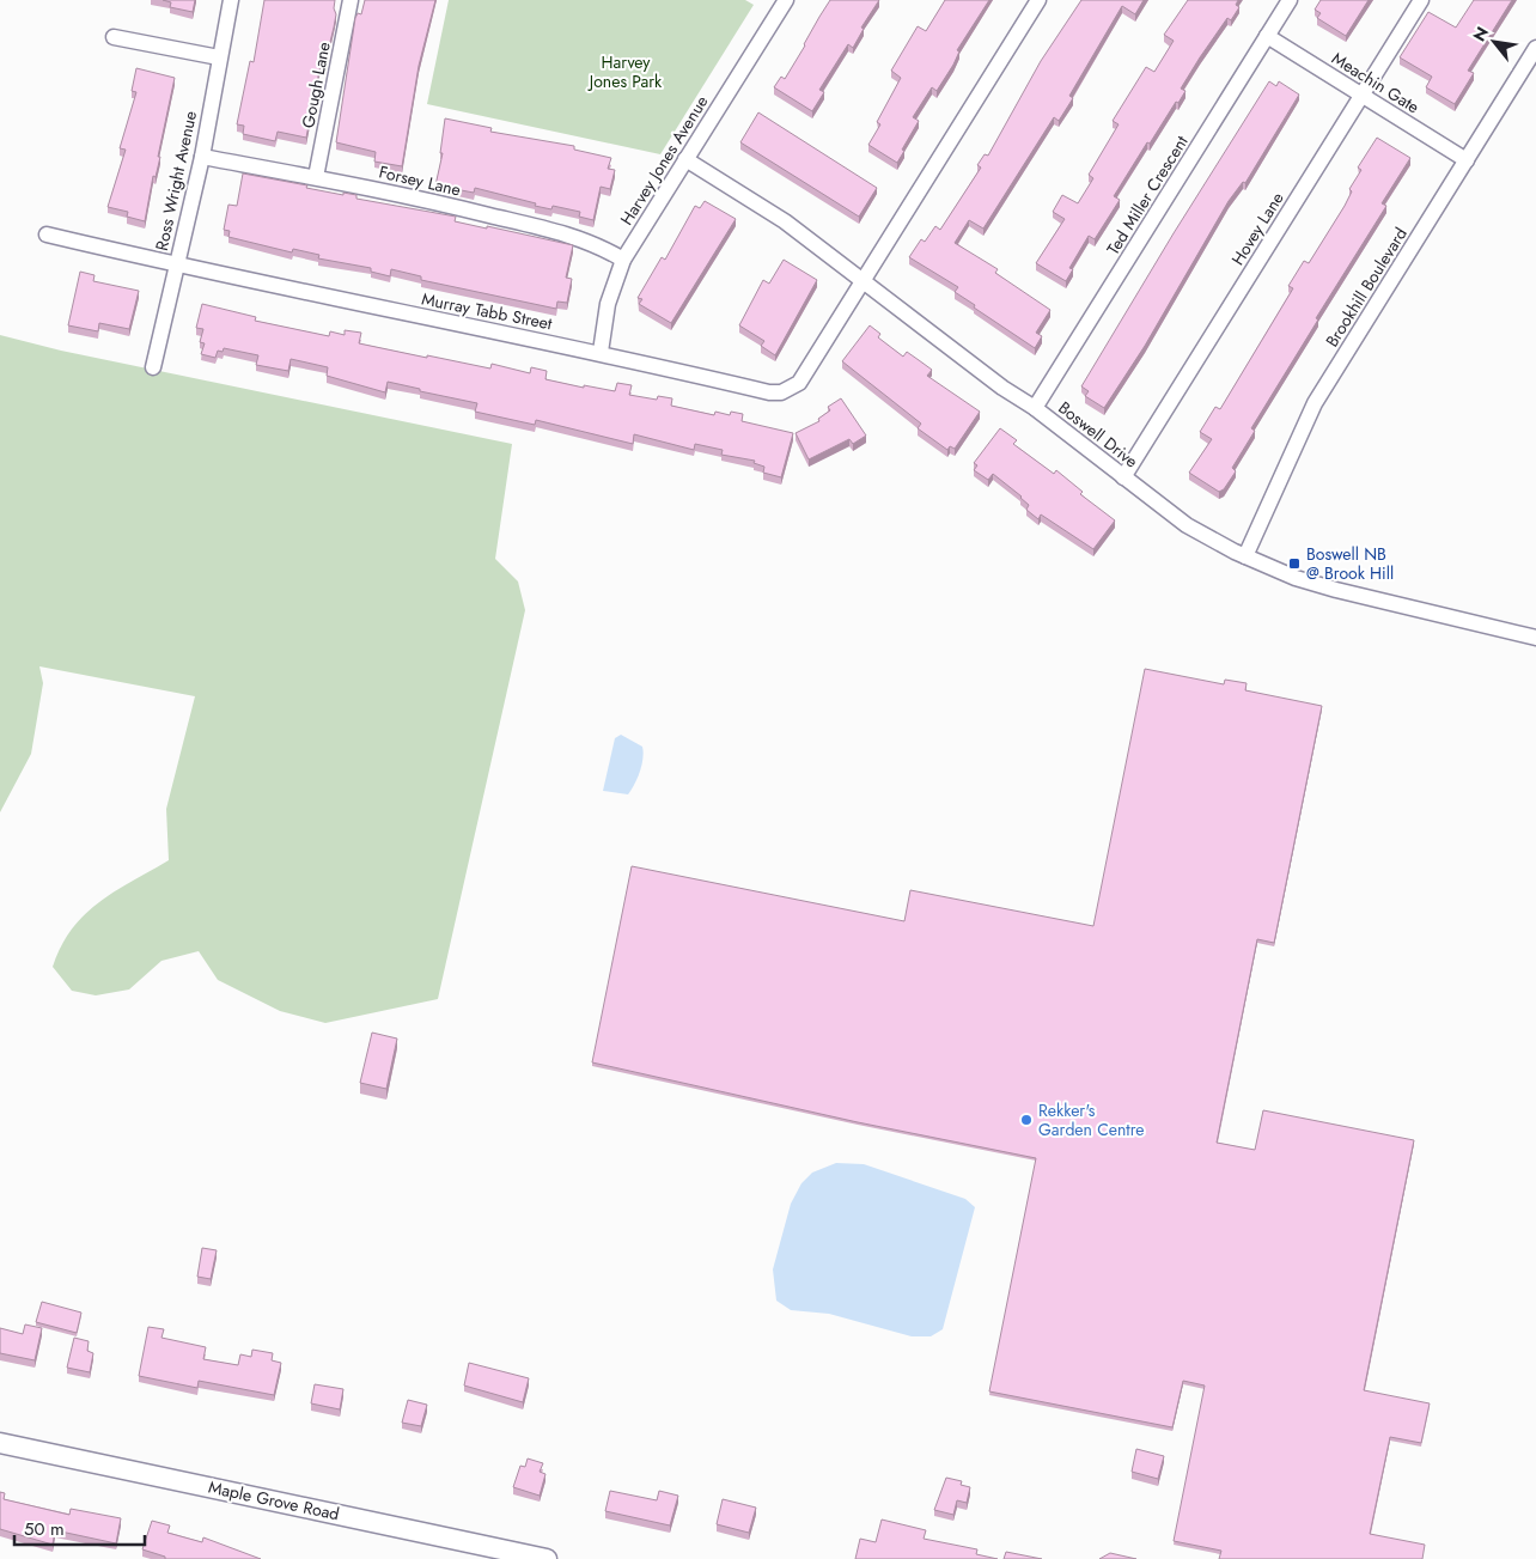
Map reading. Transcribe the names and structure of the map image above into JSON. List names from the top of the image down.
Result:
{
  "streets": {
    "street": [
      "Meachin Gate",
      "Gough Lane",
      "Harvey Jones Avenue",
      "Ross Wright Avenue",
      "Forsey Lane",
      "Ted Miller Crescent",
      "Hovey Lane",
      "Brookhill Boulevard",
      "Murray Tabb Street",
      "Boswell Drive",
      "Maple Grove Road"
    ]
  },
  "crossings": [
    ["Meachin Gate", "Ted Miller Crescent"],
    ["Meachin Gate", "Hovey Lane"],
    ["Meachin Gate", "Brookhill Boulevard"],
    ["Gough Lane", "Forsey Lane"],
    ["Harvey Jones Avenue", "Forsey Lane"],
    ["Harvey Jones Avenue", "Murray Tabb Street"],
    ["Harvey Jones Avenue", "Boswell Drive"],
    ["Ross Wright Avenue", "Forsey Lane"],
    ["Ross Wright Avenue", "Murray Tabb Street"],
    ["Ted Miller Crescent", "Boswell Drive"],
    ["Hovey Lane", "Boswell Drive"],
    ["Brookhill Boulevard", "Boswell Drive"],
    ["Murray Tabb Street", "Boswell Drive"]
  ],
  "parks": ["Harvey Jones Park"],
  "places": {
    "transit": ["Boswell NB @ Brook Hill"],
    "other": ["Rekker's Garden Centre"]
  },
  "scale_bar": "50 m",
  "north": "top left"
}
